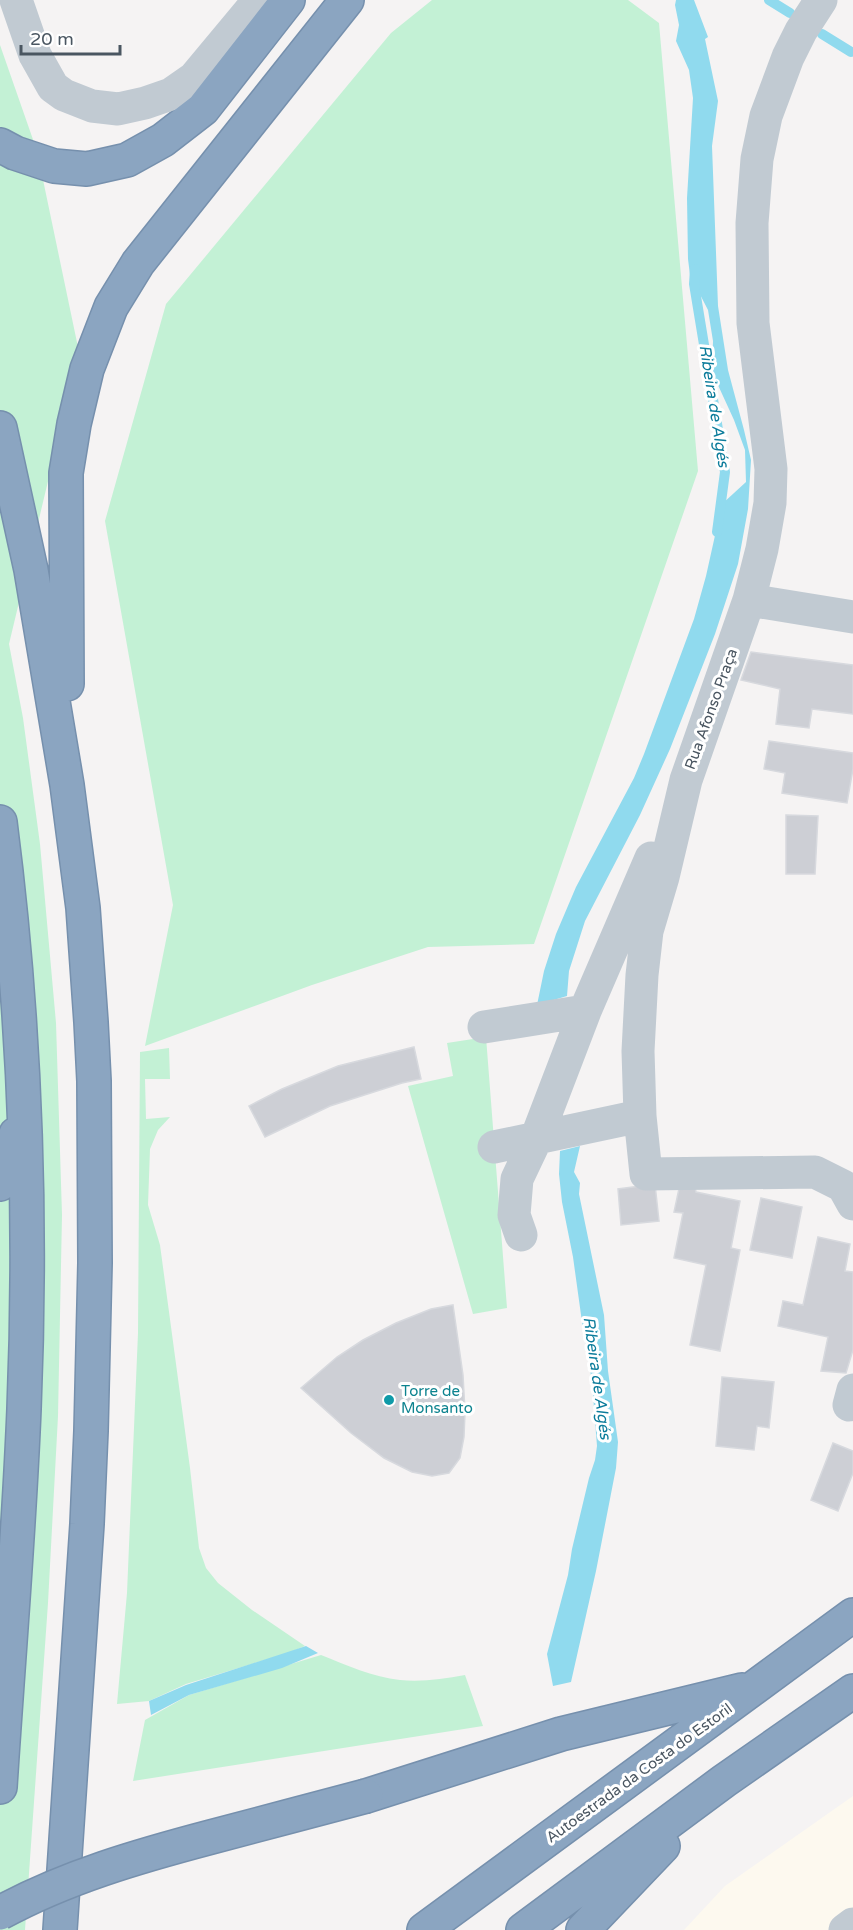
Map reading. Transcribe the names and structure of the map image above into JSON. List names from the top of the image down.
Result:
{
  "streets": {
    "highway": ["Autoestrada da Costa do Estoril"],
    "street": ["Rua Afonso Praça"]
  },
  "water": ["Ribeira de Algés"],
  "places": ["Torre de Monsanto"],
  "scale_bar": "20 m"
}
